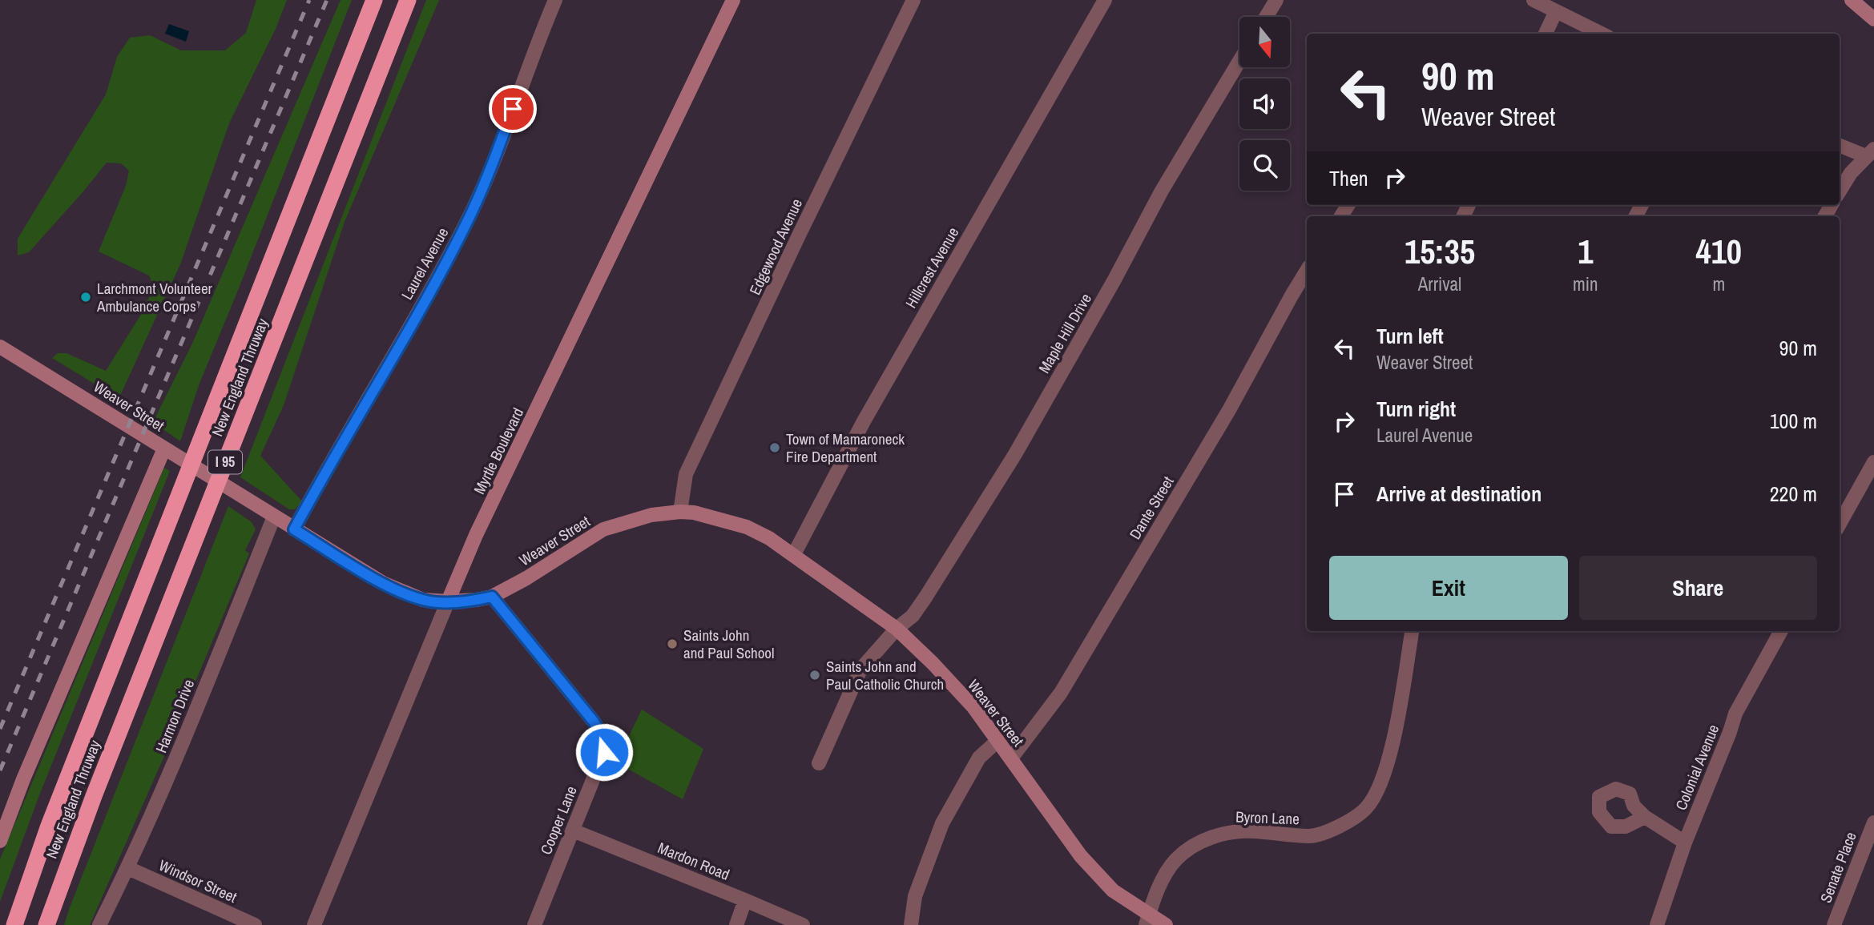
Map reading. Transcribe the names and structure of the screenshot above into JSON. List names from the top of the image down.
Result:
{
  "streets": {
    "highway": ["New England Thruway", "I 95"],
    "main road": ["Weaver Street", "Myrtle Boulevard"],
    "street": [
      "Edgewood Avenue",
      "Laurel Avenue",
      "Hillcrest Avenue",
      "Maple Hill Drive",
      "Dante Street",
      "Harmon Drive",
      "Colonial Avenue",
      "Byron Lane",
      "Cooper Lane",
      "Mardon Road",
      "Senate Place",
      "Windsor Street"
    ]
  },
  "crossings": [
    ["Edgewood Avenue", "Weaver Street"],
    ["Laurel Avenue", "Weaver Street"],
    ["Hillcrest Avenue", "Weaver Street"],
    ["Maple Hill Drive", "Weaver Street"],
    ["Weaver Street", "Myrtle Boulevard"],
    ["Weaver Street", "Dante Street"],
    ["Weaver Street", "Harmon Drive"],
    ["Weaver Street", "Byron Lane"],
    ["Weaver Street", "Cooper Lane"],
    ["Harmon Drive", "Windsor Street"],
    ["Cooper Lane", "Mardon Road"]
  ],
  "places": [
    "Larchmont Volunteer Ambulance Corps",
    "Town of Mamaroneck Fire Department",
    "Saints John and Paul School",
    "Saints John and Paul Catholic Church"
  ],
  "north": "bottom",
  "page": {
    "turn": ["90 m", "Weaver Street"],
    "then": "Then",
    "eta": [
      "15:35",
      "Arrival",
      "1",
      "min",
      "410",
      "m"
    ],
    "list": [
      {
        "name": "Turn left",
        "note": "Weaver Street",
        "value": "90 m"
      },
      {
        "name": "Turn right",
        "note": "Laurel Avenue",
        "value": "100 m"
      },
      {
        "name": "Arrive at destination",
        "value": "220 m"
      }
    ],
    "buttons": ["Exit", "Share"]
  }
}
